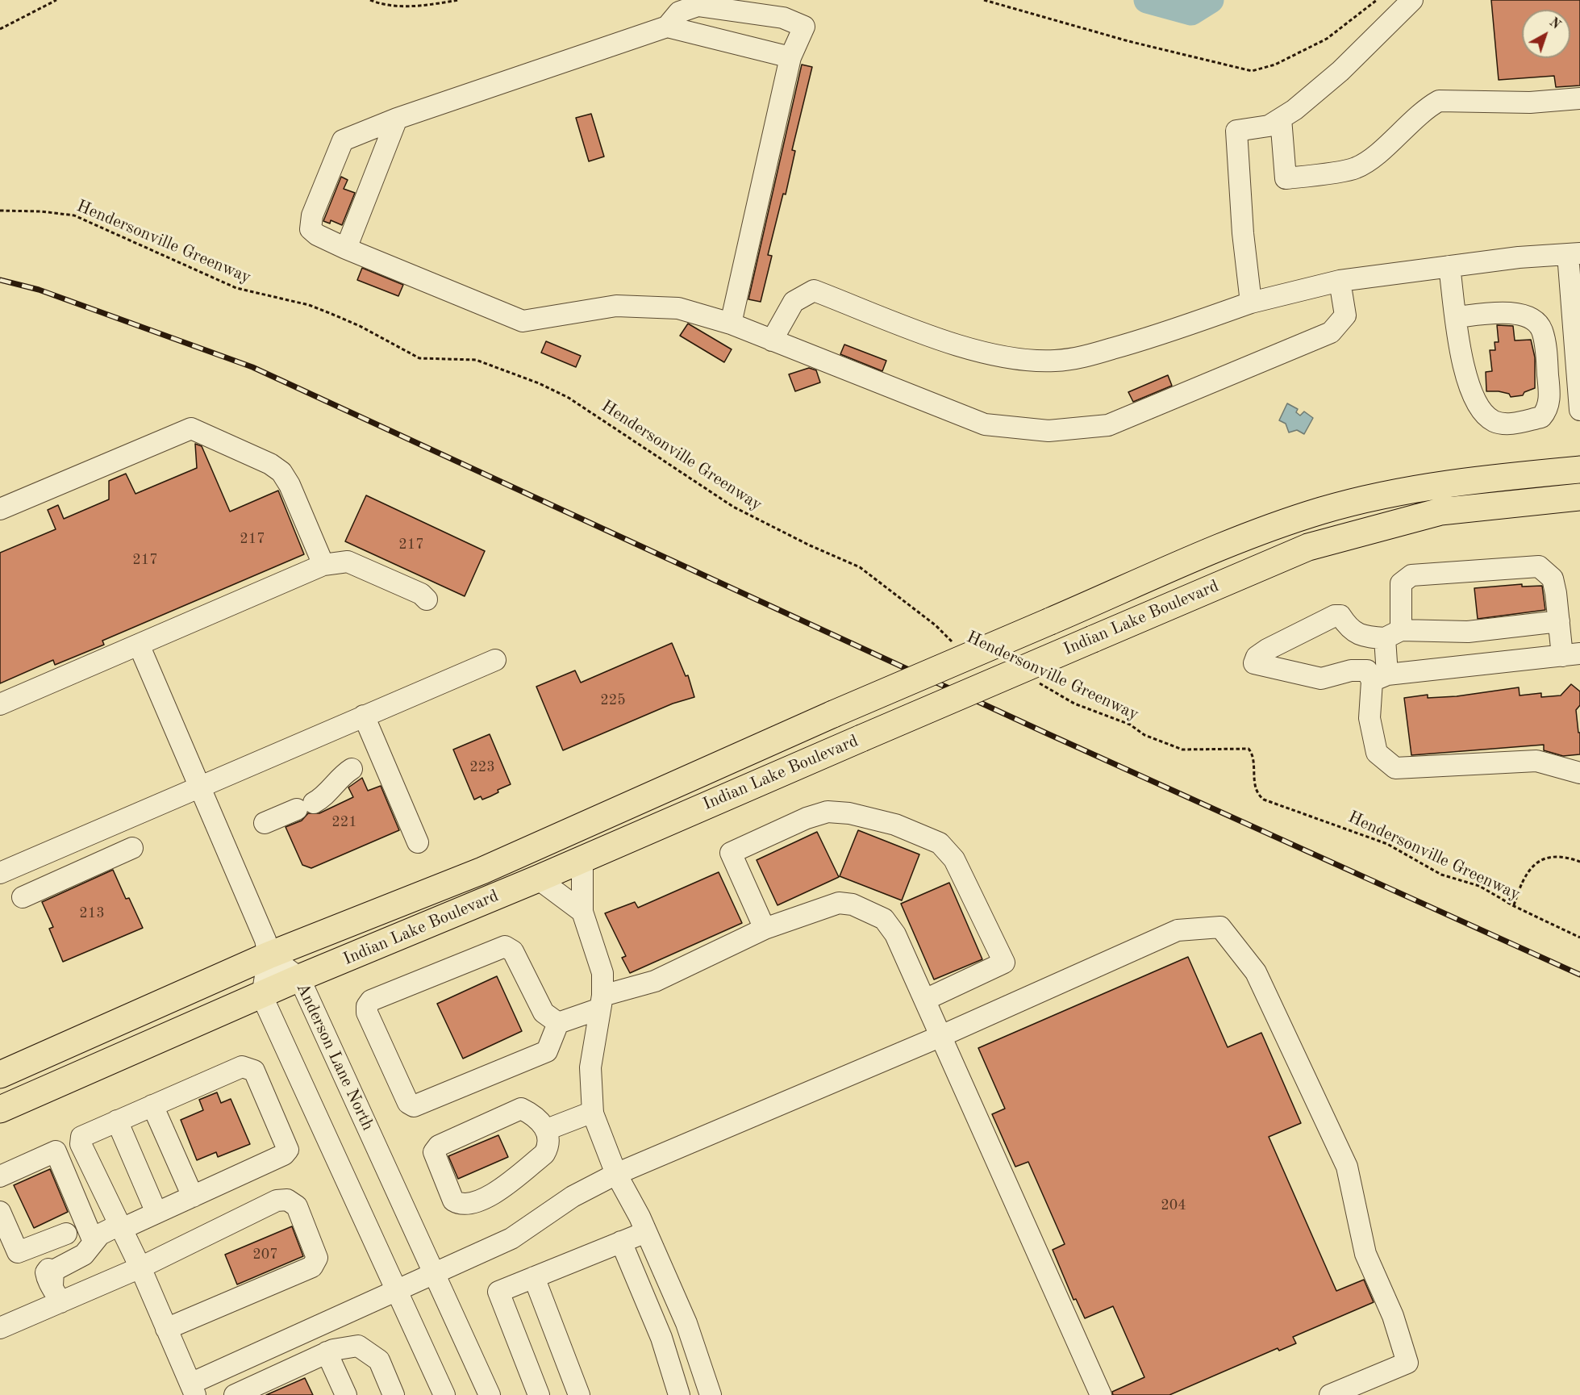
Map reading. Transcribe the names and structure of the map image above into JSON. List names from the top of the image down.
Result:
{
  "streets": {
    "main road": ["Indian Lake Boulevard"],
    "street": ["Anderson Lane North"],
    "path": ["Hendersonville Greenway"]
  },
  "crossings": [
    ["Indian Lake Boulevard", "Anderson Lane North"]
  ],
  "house_numbers": [
    "217",
    "217",
    "217",
    "225",
    "223",
    "221",
    "213",
    "204",
    "207"
  ],
  "north": "top right"
}
